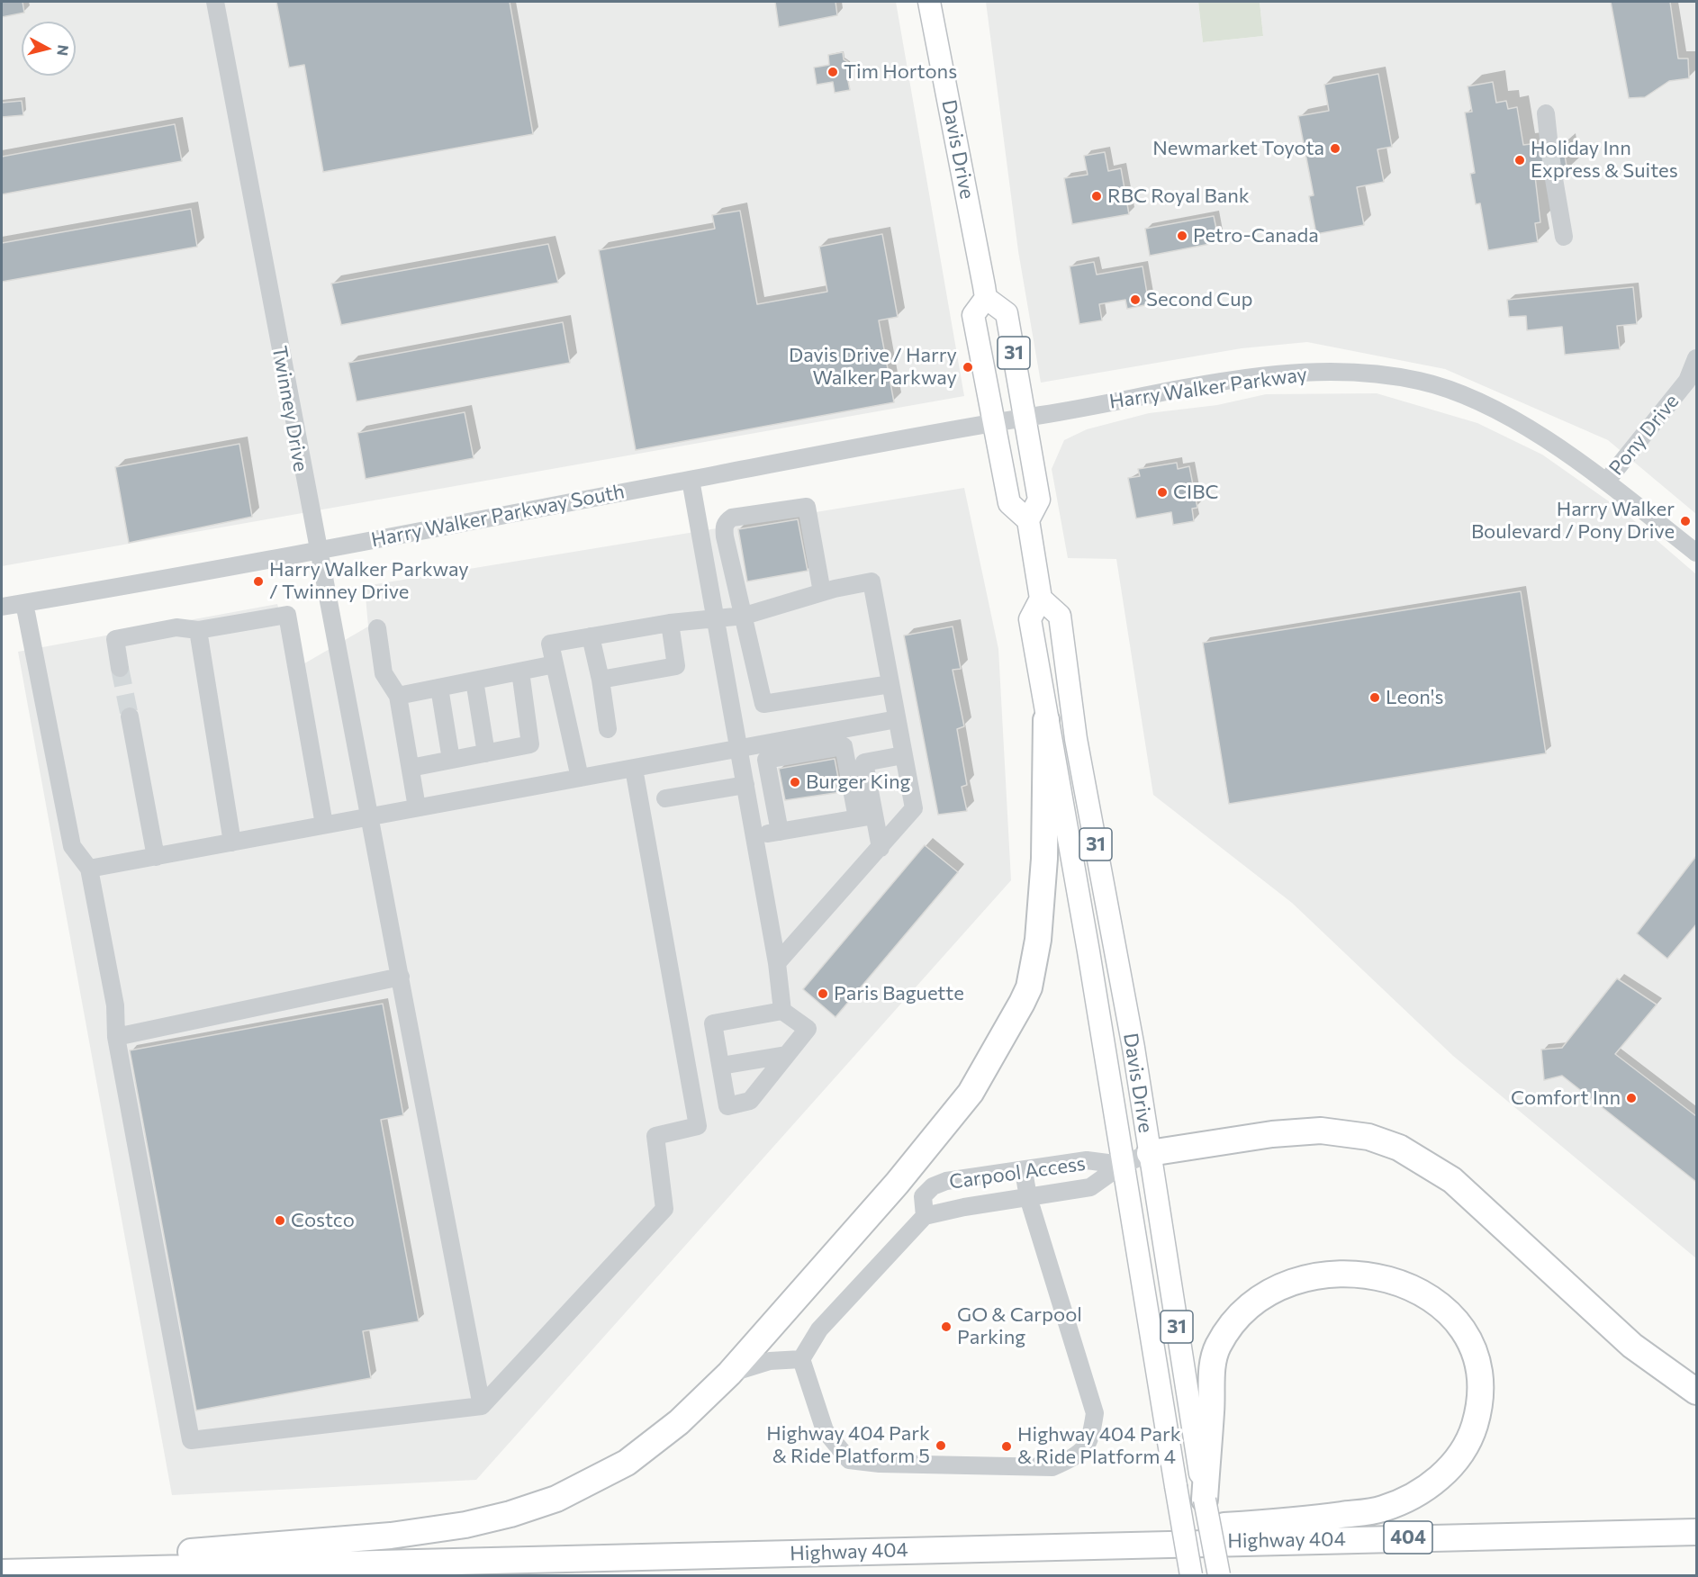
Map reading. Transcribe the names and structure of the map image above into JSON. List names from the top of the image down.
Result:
{
  "streets": {
    "highway": ["404", "Highway 404"],
    "main road": ["Davis Drive", "31"],
    "street": [
      "Harry Walker Parkway",
      "Twinney Drive",
      "Pony Drive",
      "Harry Walker Parkway South",
      "Carpool Access"
    ]
  },
  "crossings": [
    ["Davis Drive", "31"],
    ["Davis Drive", "Carpool Access"],
    ["31", "Harry Walker Parkway"],
    ["31", "Harry Walker Parkway South"],
    ["Harry Walker Parkway", "Pony Drive"],
    ["Harry Walker Parkway", "Harry Walker Parkway South"],
    ["Twinney Drive", "Harry Walker Parkway South"]
  ],
  "places": [
    "Tim Hortons",
    "Newmarket Toyota",
    "Holiday Inn Express & Suites",
    "RBC Royal Bank",
    "Petro-Canada",
    "Second Cup",
    "Davis Drive / Harry Walker Parkway",
    "CIBC",
    "Harry Walker Boulevard / Pony Drive",
    "Harry Walker Parkway / Twinney Drive",
    "Leon's",
    "Burger King",
    "Paris Baguette",
    "Comfort Inn",
    "Costco",
    "GO & Carpool Parking",
    "Highway 404 Park & Ride Platform 5",
    "Highway 404 Park & Ride Platform 4"
  ],
  "north": "right"
}
